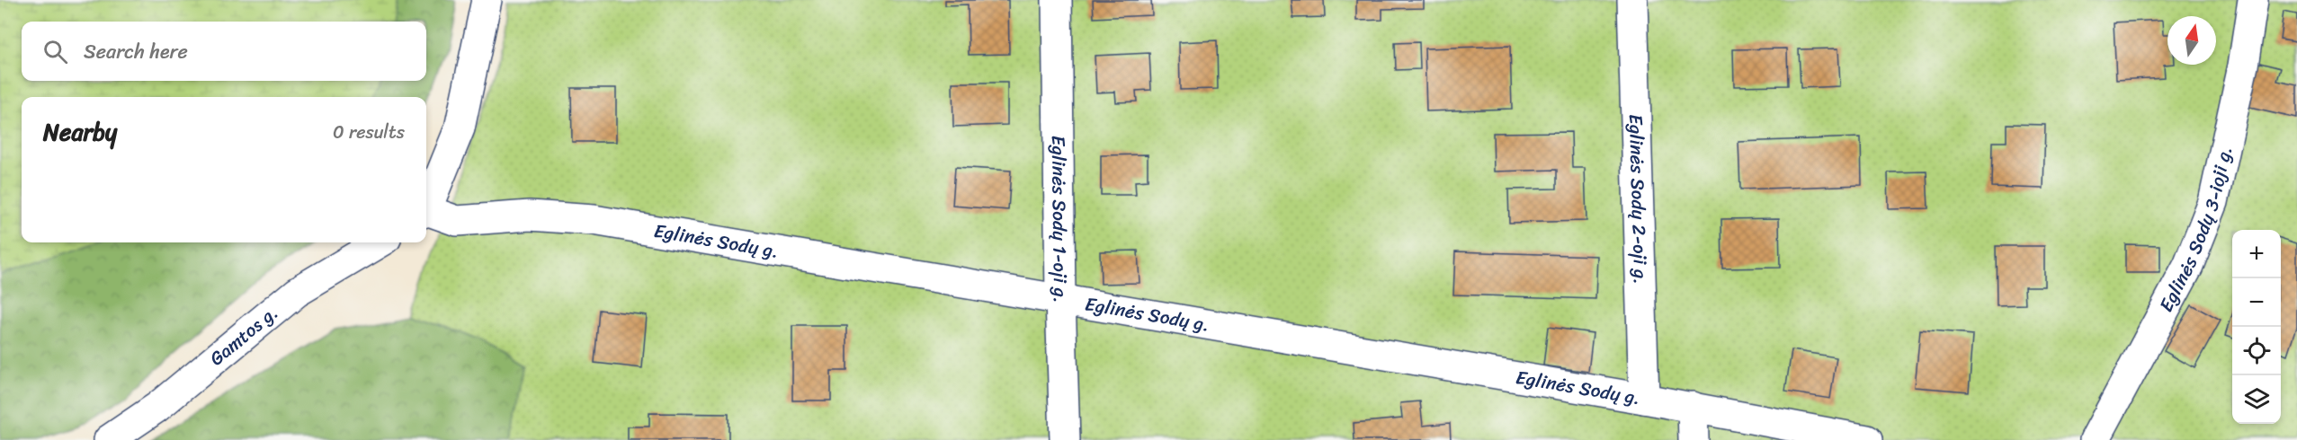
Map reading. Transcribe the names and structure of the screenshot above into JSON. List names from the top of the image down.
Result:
{
  "streets": {
    "street": [
      "Eglinės Sodų 2-oji g.",
      "Eglinės Sodų 1-oji g.",
      "Eglinės Sodų 3-ioji g.",
      "Eglinės Sodų g.",
      "Gamtos g."
    ]
  },
  "crossings": [
    ["Eglinės Sodų 2-oji g.", "Eglinės Sodų g."],
    ["Eglinės Sodų 1-oji g.", "Eglinės Sodų g."]
  ],
  "north": "top",
  "page": {
    "search": "Search here",
    "heading": ["Nearby", "0 results"],
    "map_buttons": ["+", "−"]
  }
}
